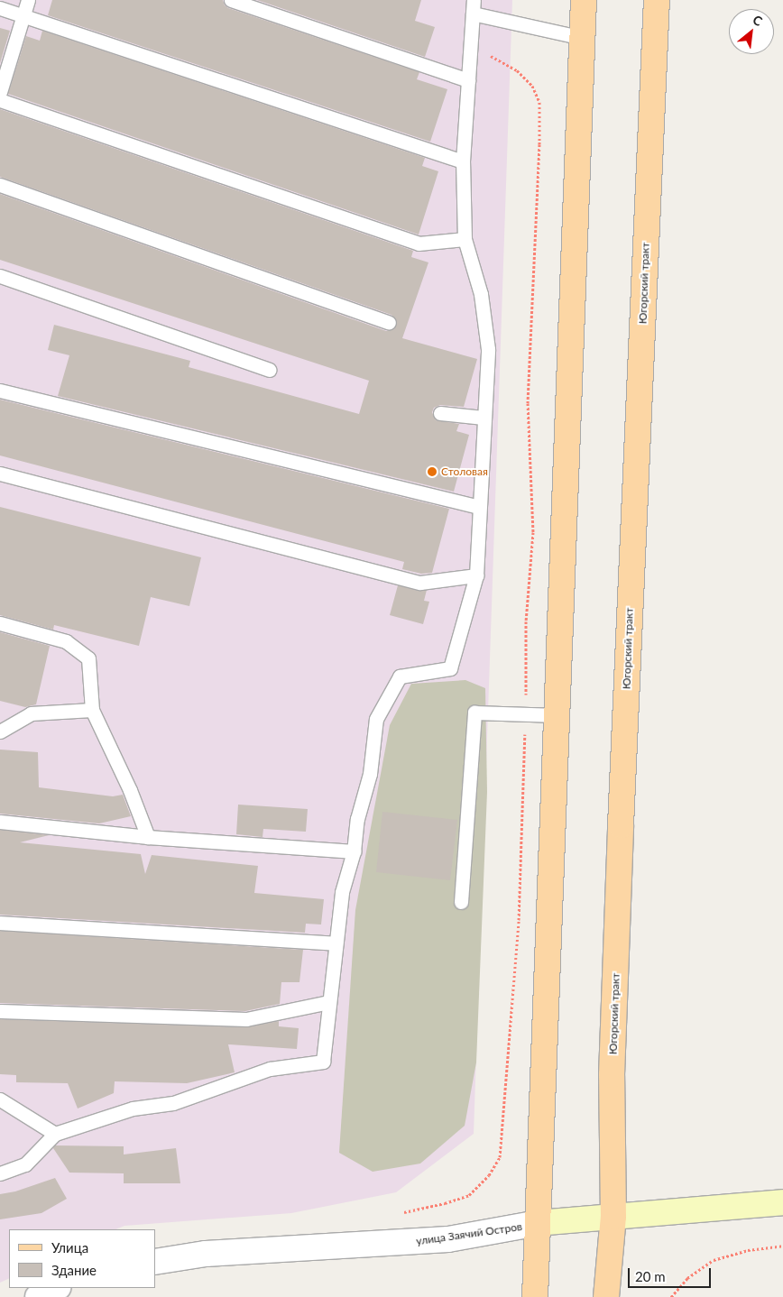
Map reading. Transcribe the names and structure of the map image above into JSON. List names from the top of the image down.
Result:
{
  "streets": {
    "main road": ["Югорский тракт", "улица Заячий Остров"]
  },
  "crossings": [
    ["Югорский тракт", "улица Заячий Остров"]
  ],
  "places": ["Столовая"],
  "legend": ["Улица", "Здание"],
  "scale_bar": "20 m",
  "north": "top right"
}
